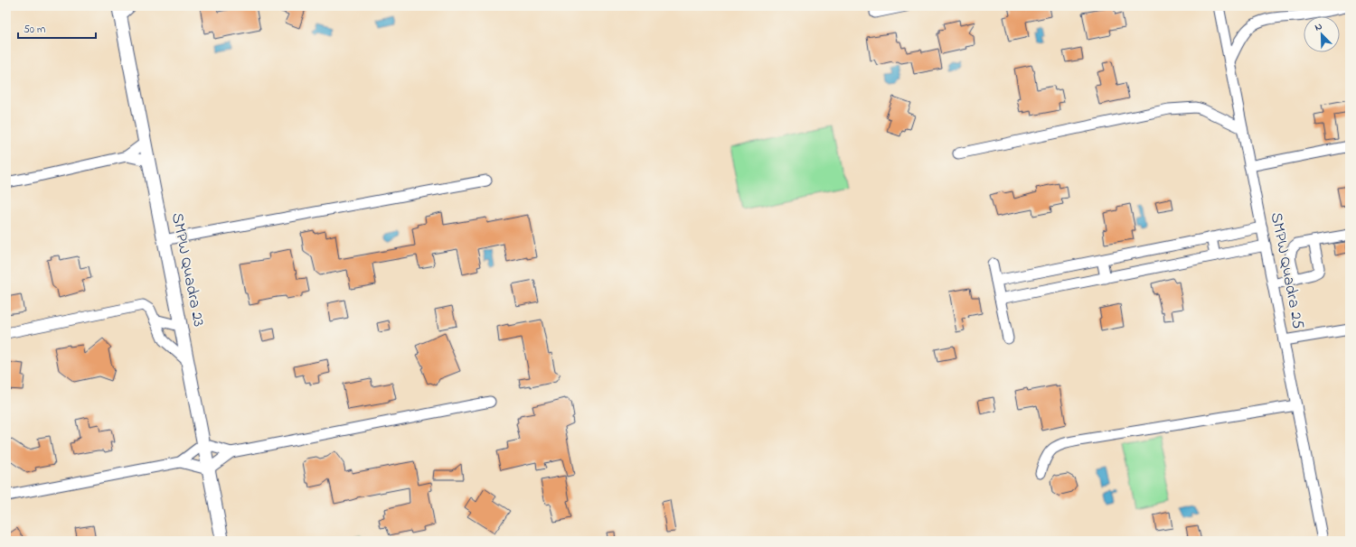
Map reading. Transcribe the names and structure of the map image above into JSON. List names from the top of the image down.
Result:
{
  "streets": {
    "street": ["SMPW Quadra 23", "SMPW Quadra 25"]
  },
  "scale_bar": "50 m",
  "north": "top left"
}
